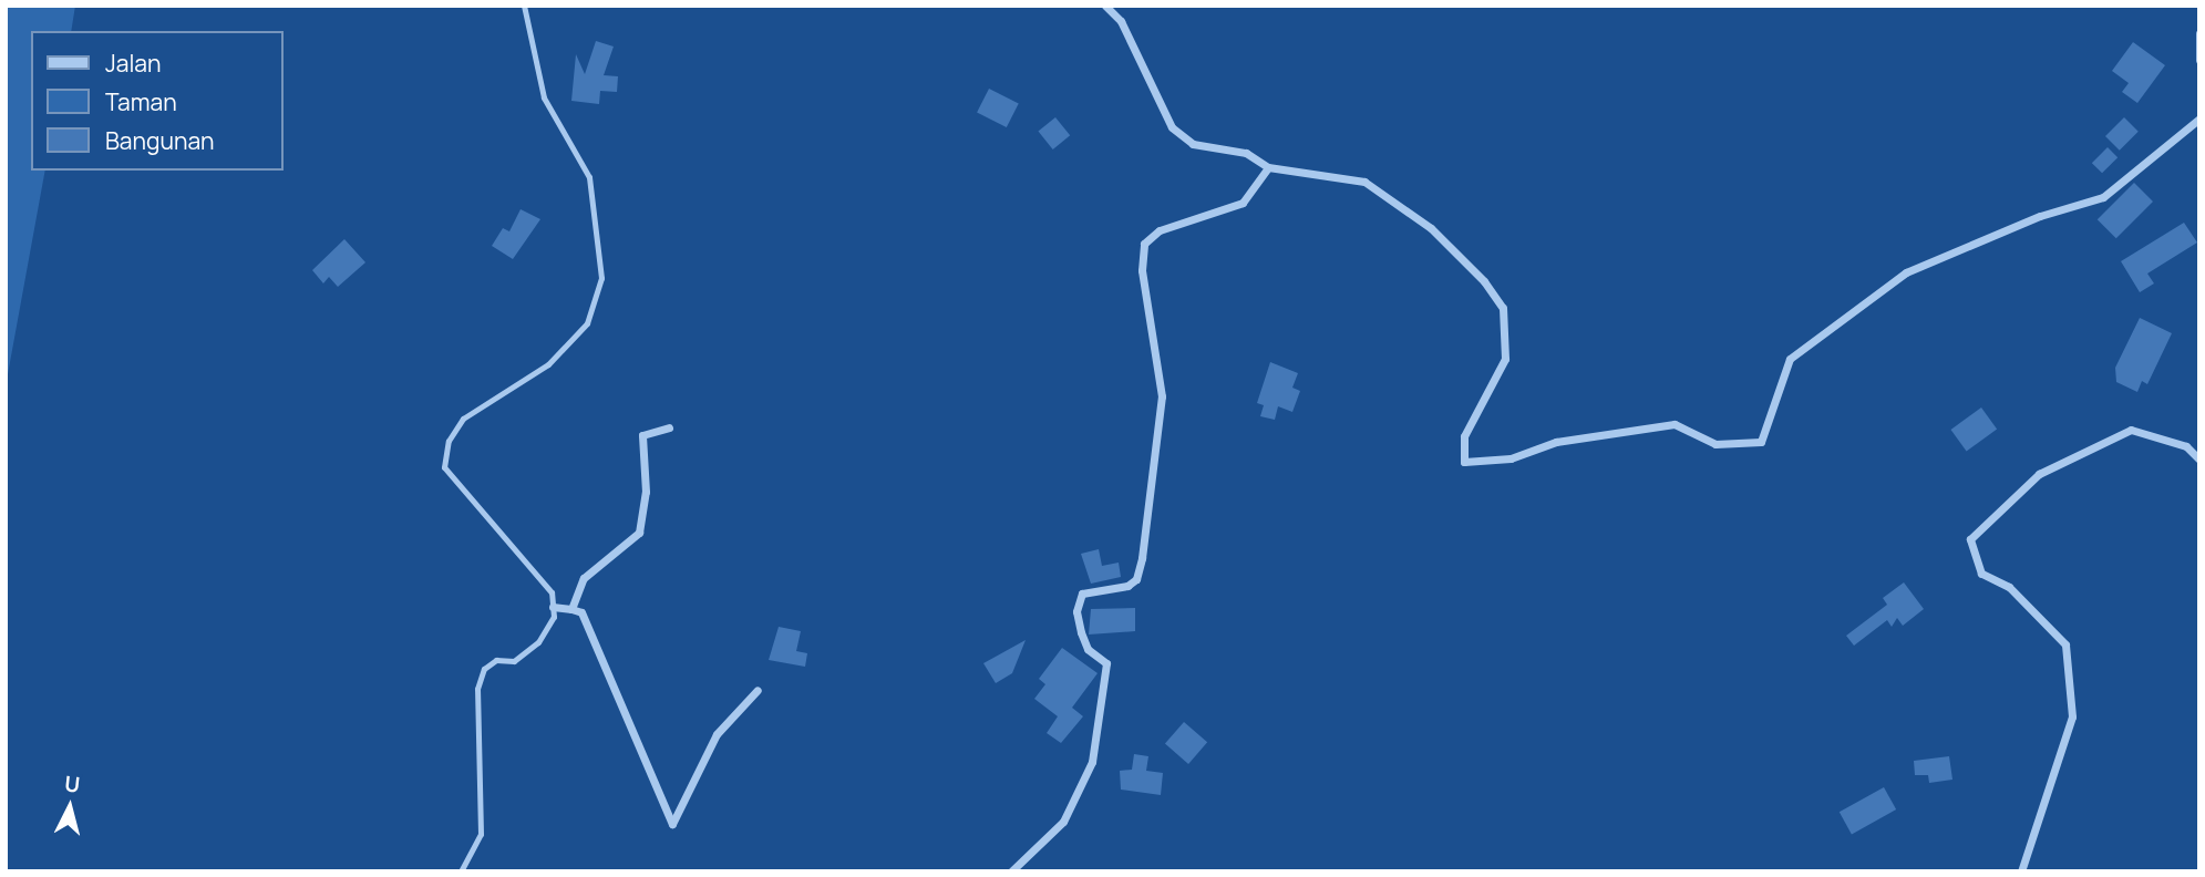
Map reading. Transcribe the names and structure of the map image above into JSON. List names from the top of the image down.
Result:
{
  "legend": ["Jalan", "Taman", "Bangunan"],
  "north": "top"
}
